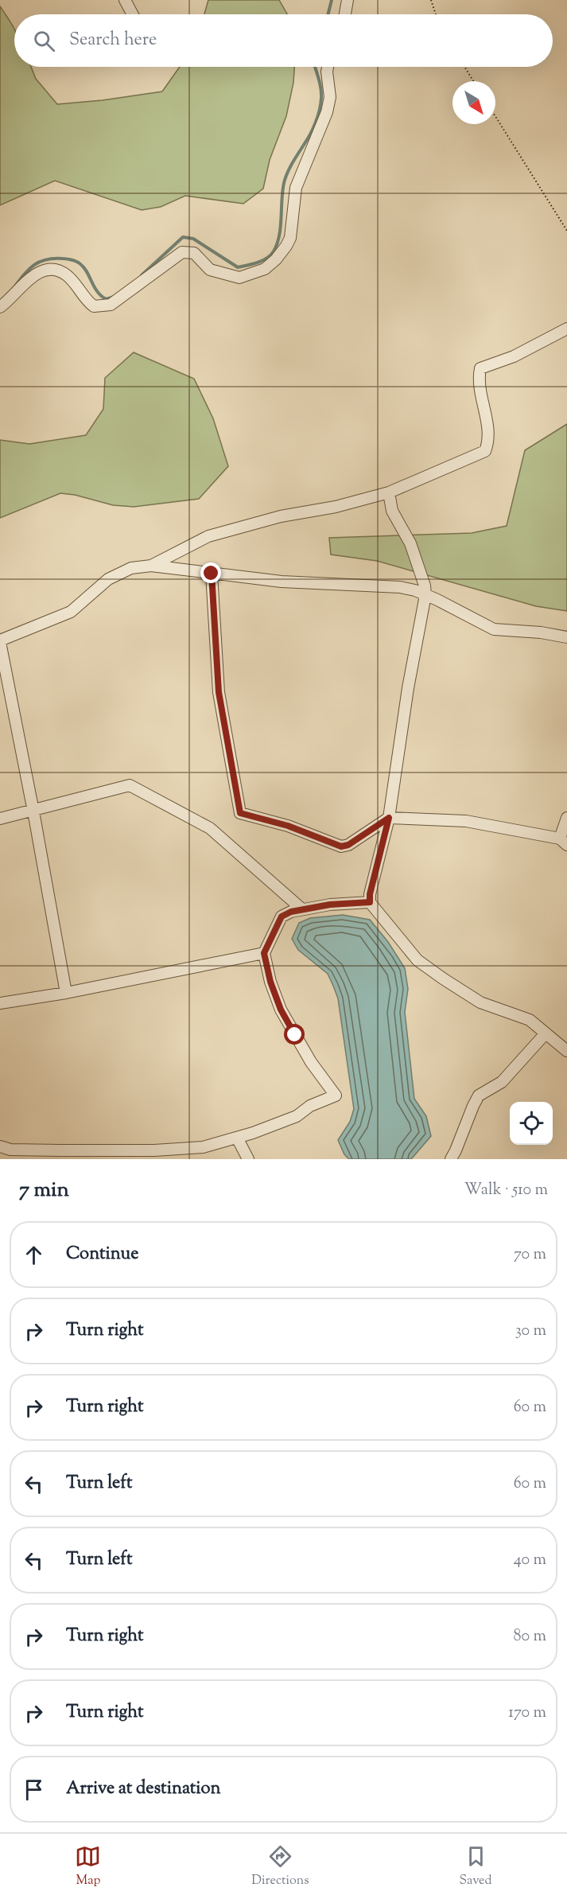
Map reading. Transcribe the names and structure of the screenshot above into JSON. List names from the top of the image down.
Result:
{
  "north": "bottom right",
  "page": {
    "search": "Search here",
    "heading": ["7 min", "Walk · 510 m"],
    "list": [
      ["Continue", "70 m"],
      ["Turn right", "30 m"],
      ["Turn right", "60 m"],
      ["Turn left", "60 m"],
      ["Turn left", "40 m"],
      ["Turn right", "80 m"],
      ["Turn right", "170 m"],
      "Arrive at destination"
    ],
    "nav": ["Map", "Directions", "Saved"]
  }
}
